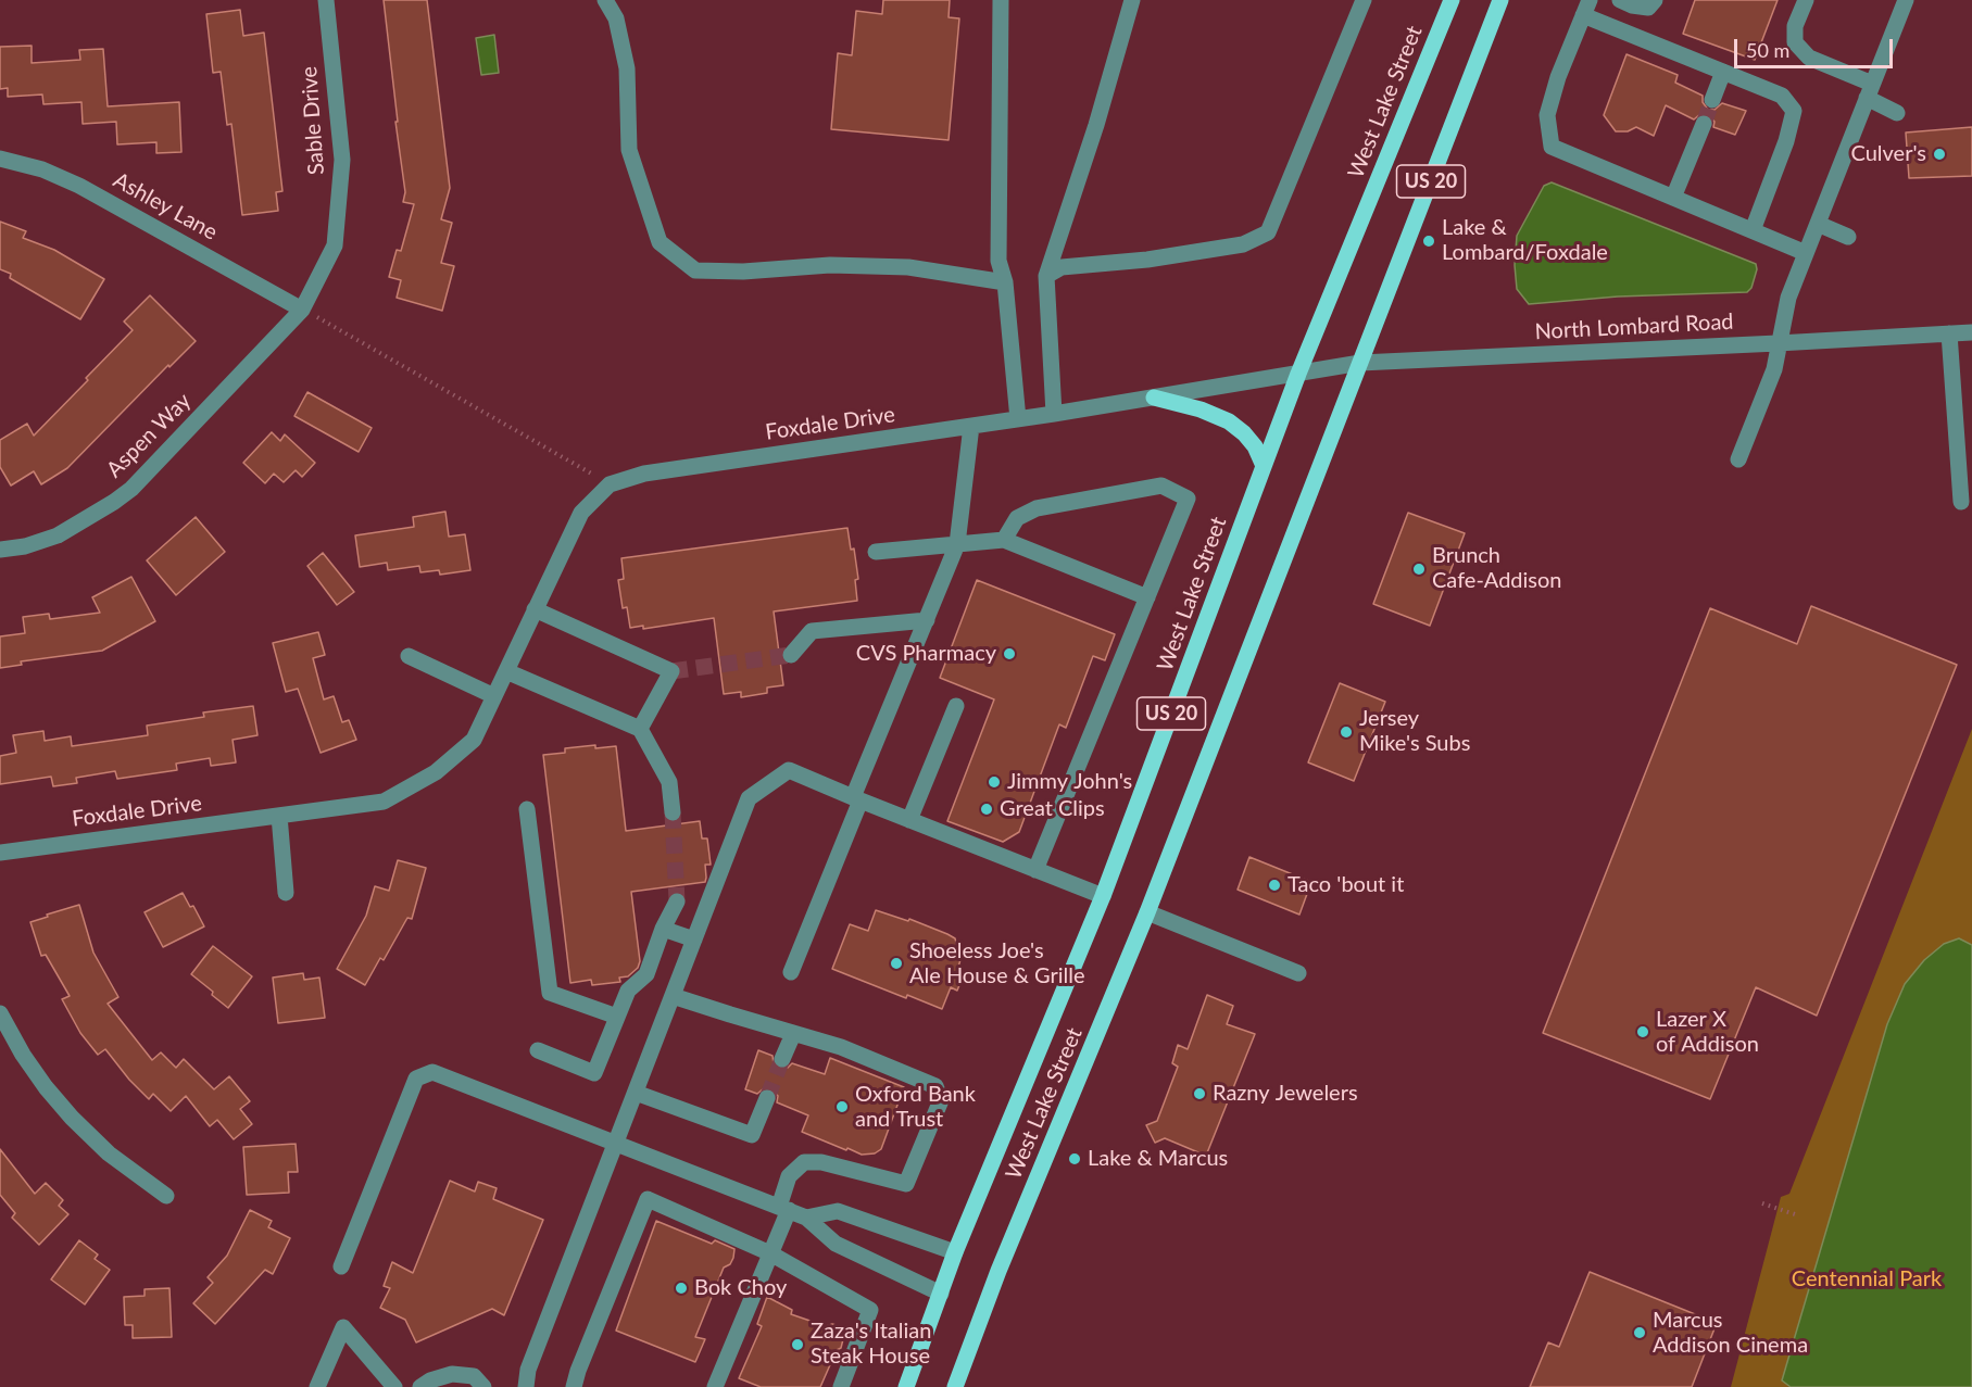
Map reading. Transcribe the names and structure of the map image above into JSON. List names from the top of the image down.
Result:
{
  "streets": {
    "main road": ["West Lake Street", "US 20"],
    "street": [
      "Sable Drive",
      "Ashley Lane",
      "North Lombard Road",
      "Foxdale Drive",
      "Aspen Way"
    ]
  },
  "crossings": [
    ["West Lake Street", "North Lombard Road"],
    ["West Lake Street", "Foxdale Drive"],
    ["Sable Drive", "Ashley Lane"],
    ["Sable Drive", "Aspen Way"],
    ["Ashley Lane", "Aspen Way"],
    ["North Lombard Road", "Foxdale Drive"]
  ],
  "parks": ["Centennial Park"],
  "places": [
    "Culver's",
    "Lake & Lombard/Foxdale",
    "Brunch Cafe-Addison",
    "CVS Pharmacy",
    "Jersey Mike's Subs",
    "Jimmy John's",
    "Great Clips",
    "Taco 'bout it",
    "Shoeless Joe's Ale House & Grille",
    "Lazer X of Addison",
    "Razny Jewelers",
    "Oxford Bank and Trust",
    "Lake & Marcus",
    "Bok Choy",
    "Marcus Addison Cinema",
    "Zaza's Italian Steak House"
  ],
  "scale_bar": "50 m"
}
